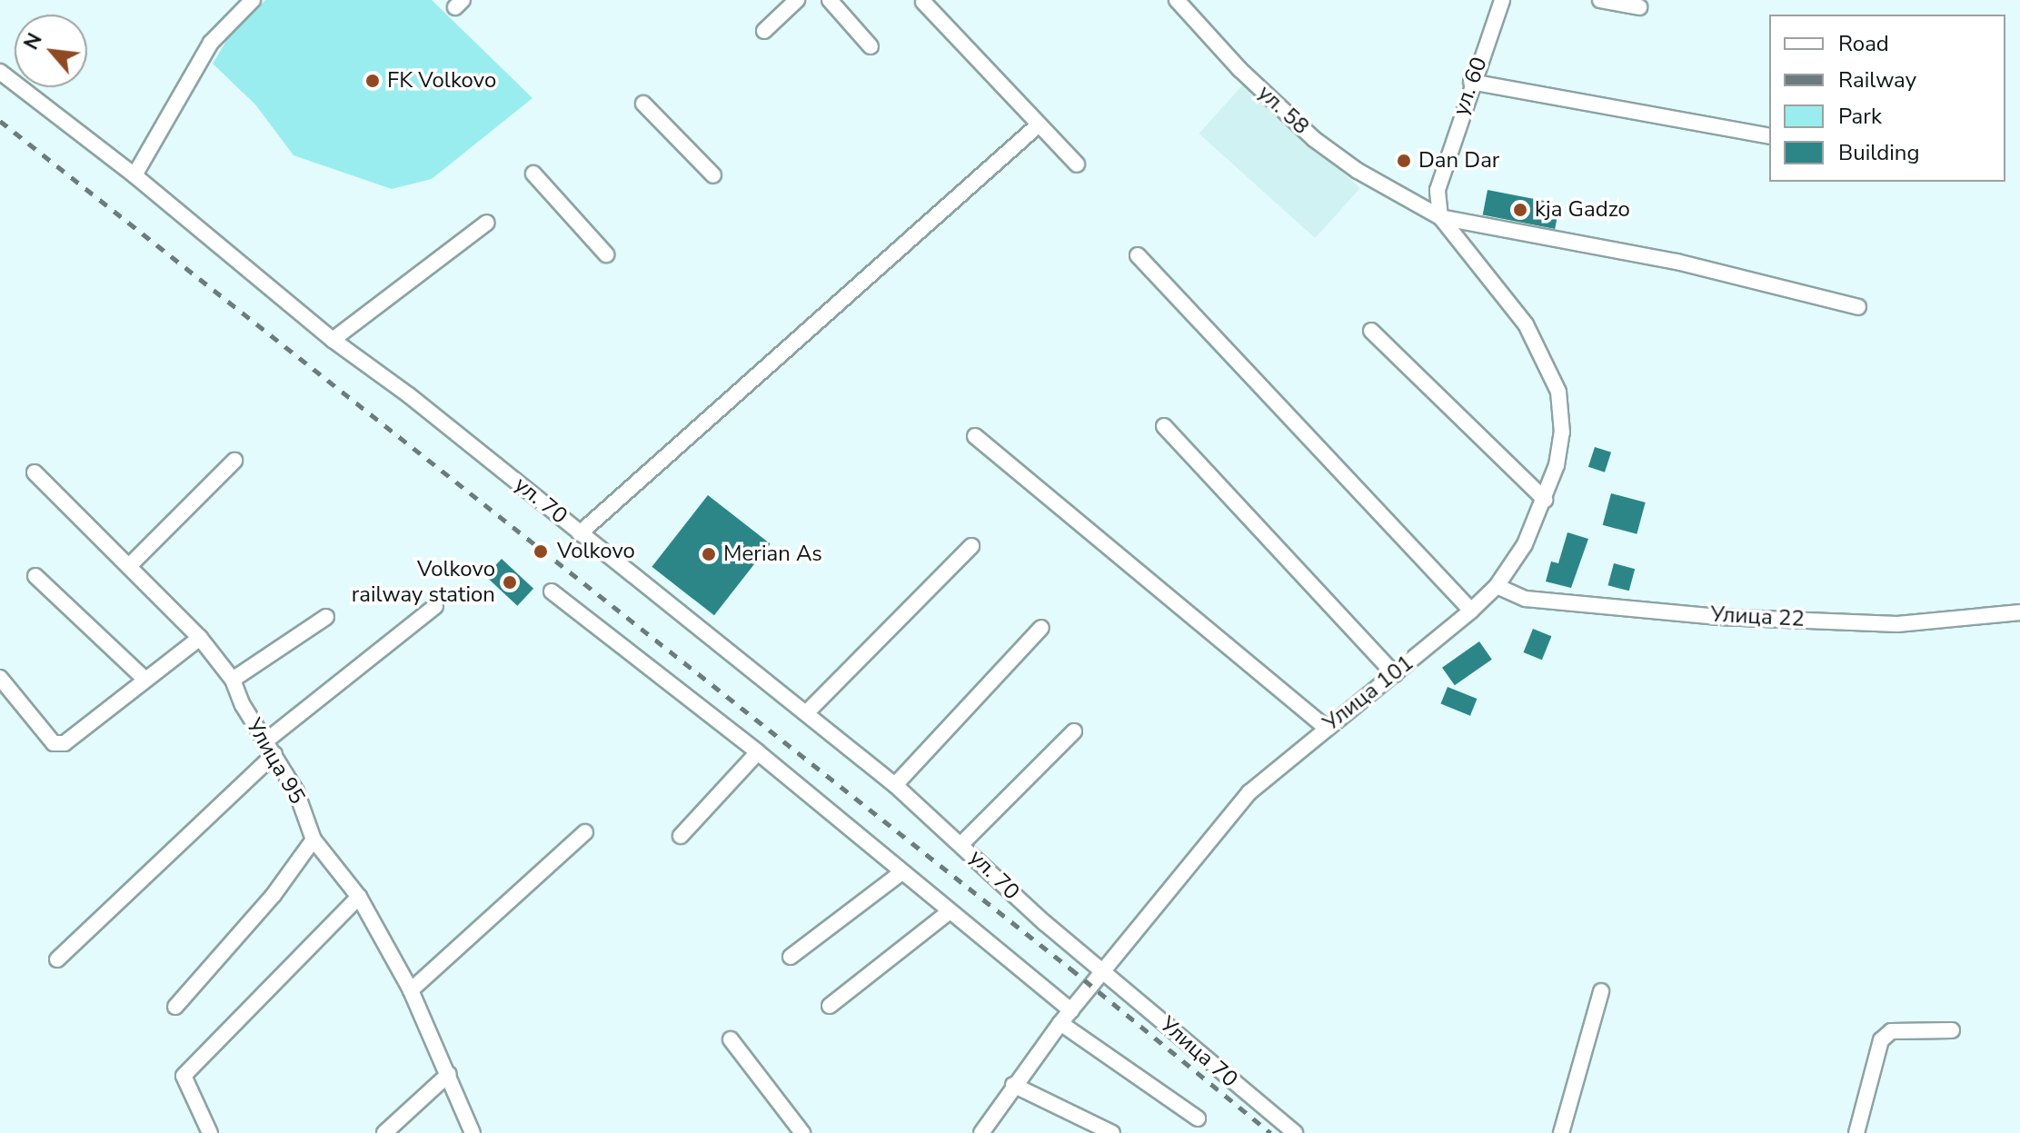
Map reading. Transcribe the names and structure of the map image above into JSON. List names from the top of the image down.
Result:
{
  "streets": {
    "street": [
      "ул. 60",
      "ул. 58",
      "ул. 70",
      "Улица 22",
      "Улица 101",
      "Улица 95",
      "Улица 70"
    ]
  },
  "crossings": [
    ["ул. 60", "ул. 58"],
    ["ул. 60", "Улица 101"],
    ["ул. 58", "Улица 101"],
    ["ул. 70", "Улица 101"],
    ["ул. 70", "Улица 70"],
    ["Улица 22", "Улица 101"],
    ["Улица 101", "Улица 70"]
  ],
  "places": [
    "FK Volkovo",
    "Dan Dar",
    "kja Gadzo",
    "Volkovo",
    "Merian As",
    "Volkovo railway station"
  ],
  "legend": [
    "Road",
    "Railway",
    "Park",
    "Building"
  ],
  "north": "top left"
}
